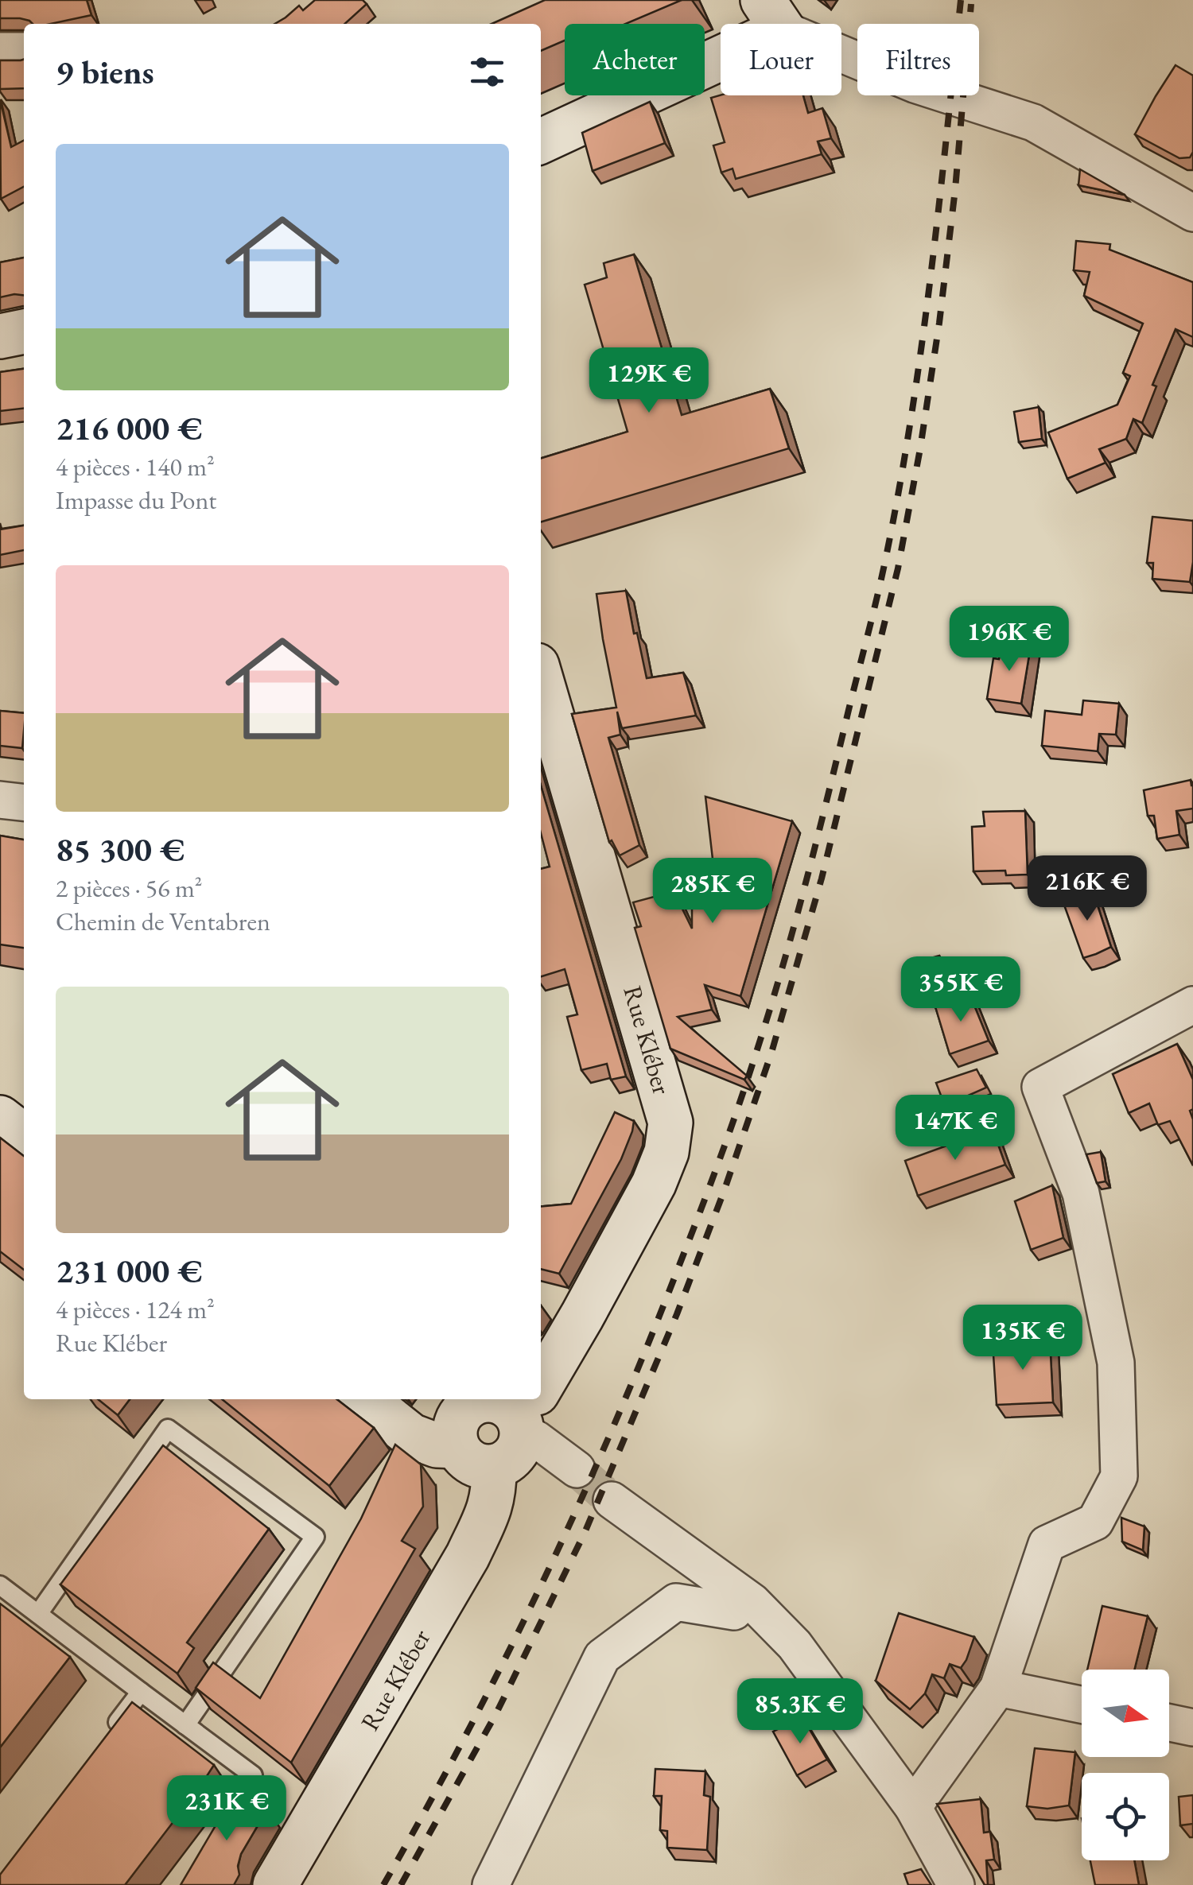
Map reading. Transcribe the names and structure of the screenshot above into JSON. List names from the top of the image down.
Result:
{
  "streets": {
    "street": ["Rue Kléber"]
  },
  "north": "right",
  "page": {
    "chip": ["Acheter", "Louer", "Filtres"],
    "heading": "9 biens",
    "list": [
      {
        "name": "216 000 €",
        "note": "4 pièces · 140 m² · Impasse du Pont"
      },
      {
        "name": "85 300 €",
        "note": "2 pièces · 56 m² · Chemin de Ventabren"
      },
      {
        "name": "231 000 €",
        "note": "4 pièces · 124 m² · Rue Kléber"
      }
    ],
    "price": [
      "129K €",
      "196K €",
      "216K €",
      "285K €",
      "355K €",
      "147K €",
      "135K €",
      "85.3K €",
      "231K €"
    ]
  }
}
